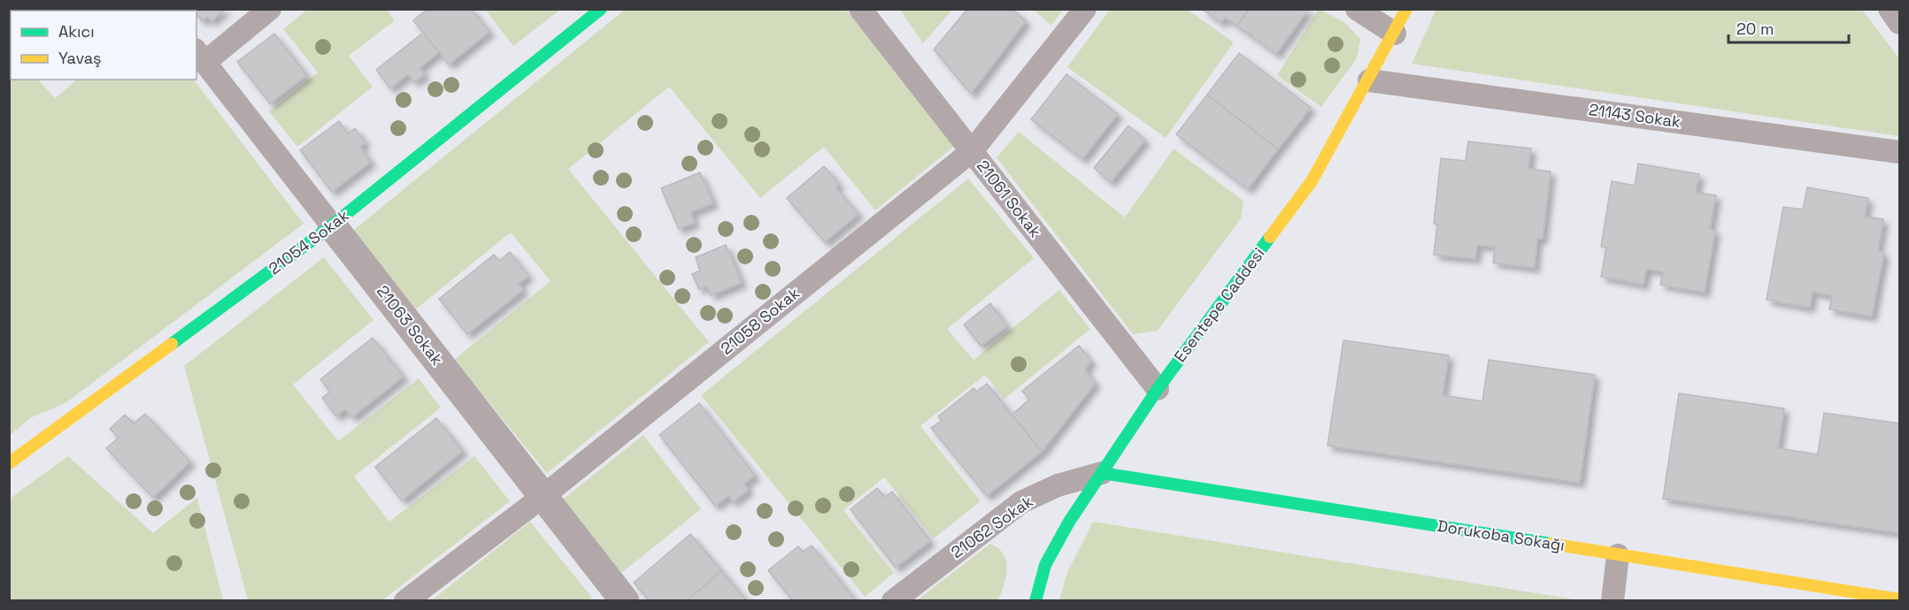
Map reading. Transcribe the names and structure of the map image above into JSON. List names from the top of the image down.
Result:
{
  "streets": {
    "street": [
      "21054 Sokak",
      "Esentepe Caddesi",
      "21063 Sokak",
      "Dorukoba Sokağı"
    ],
    "lane": [
      "21143 Sokak",
      "21061 Sokak",
      "21058 Sokak",
      "21062 Sokak"
    ]
  },
  "crossings": [
    ["21143 Sokak", "Esentepe Caddesi"],
    ["21061 Sokak", "Esentepe Caddesi"],
    ["21061 Sokak", "21058 Sokak"],
    ["21054 Sokak", "21063 Sokak"],
    ["Esentepe Caddesi", "21062 Sokak"],
    ["Esentepe Caddesi", "Dorukoba Sokağı"],
    ["21058 Sokak", "21063 Sokak"],
    ["21062 Sokak", "Dorukoba Sokağı"]
  ],
  "legend": ["Akıcı", "Yavaş"],
  "scale_bar": "20 m"
}
